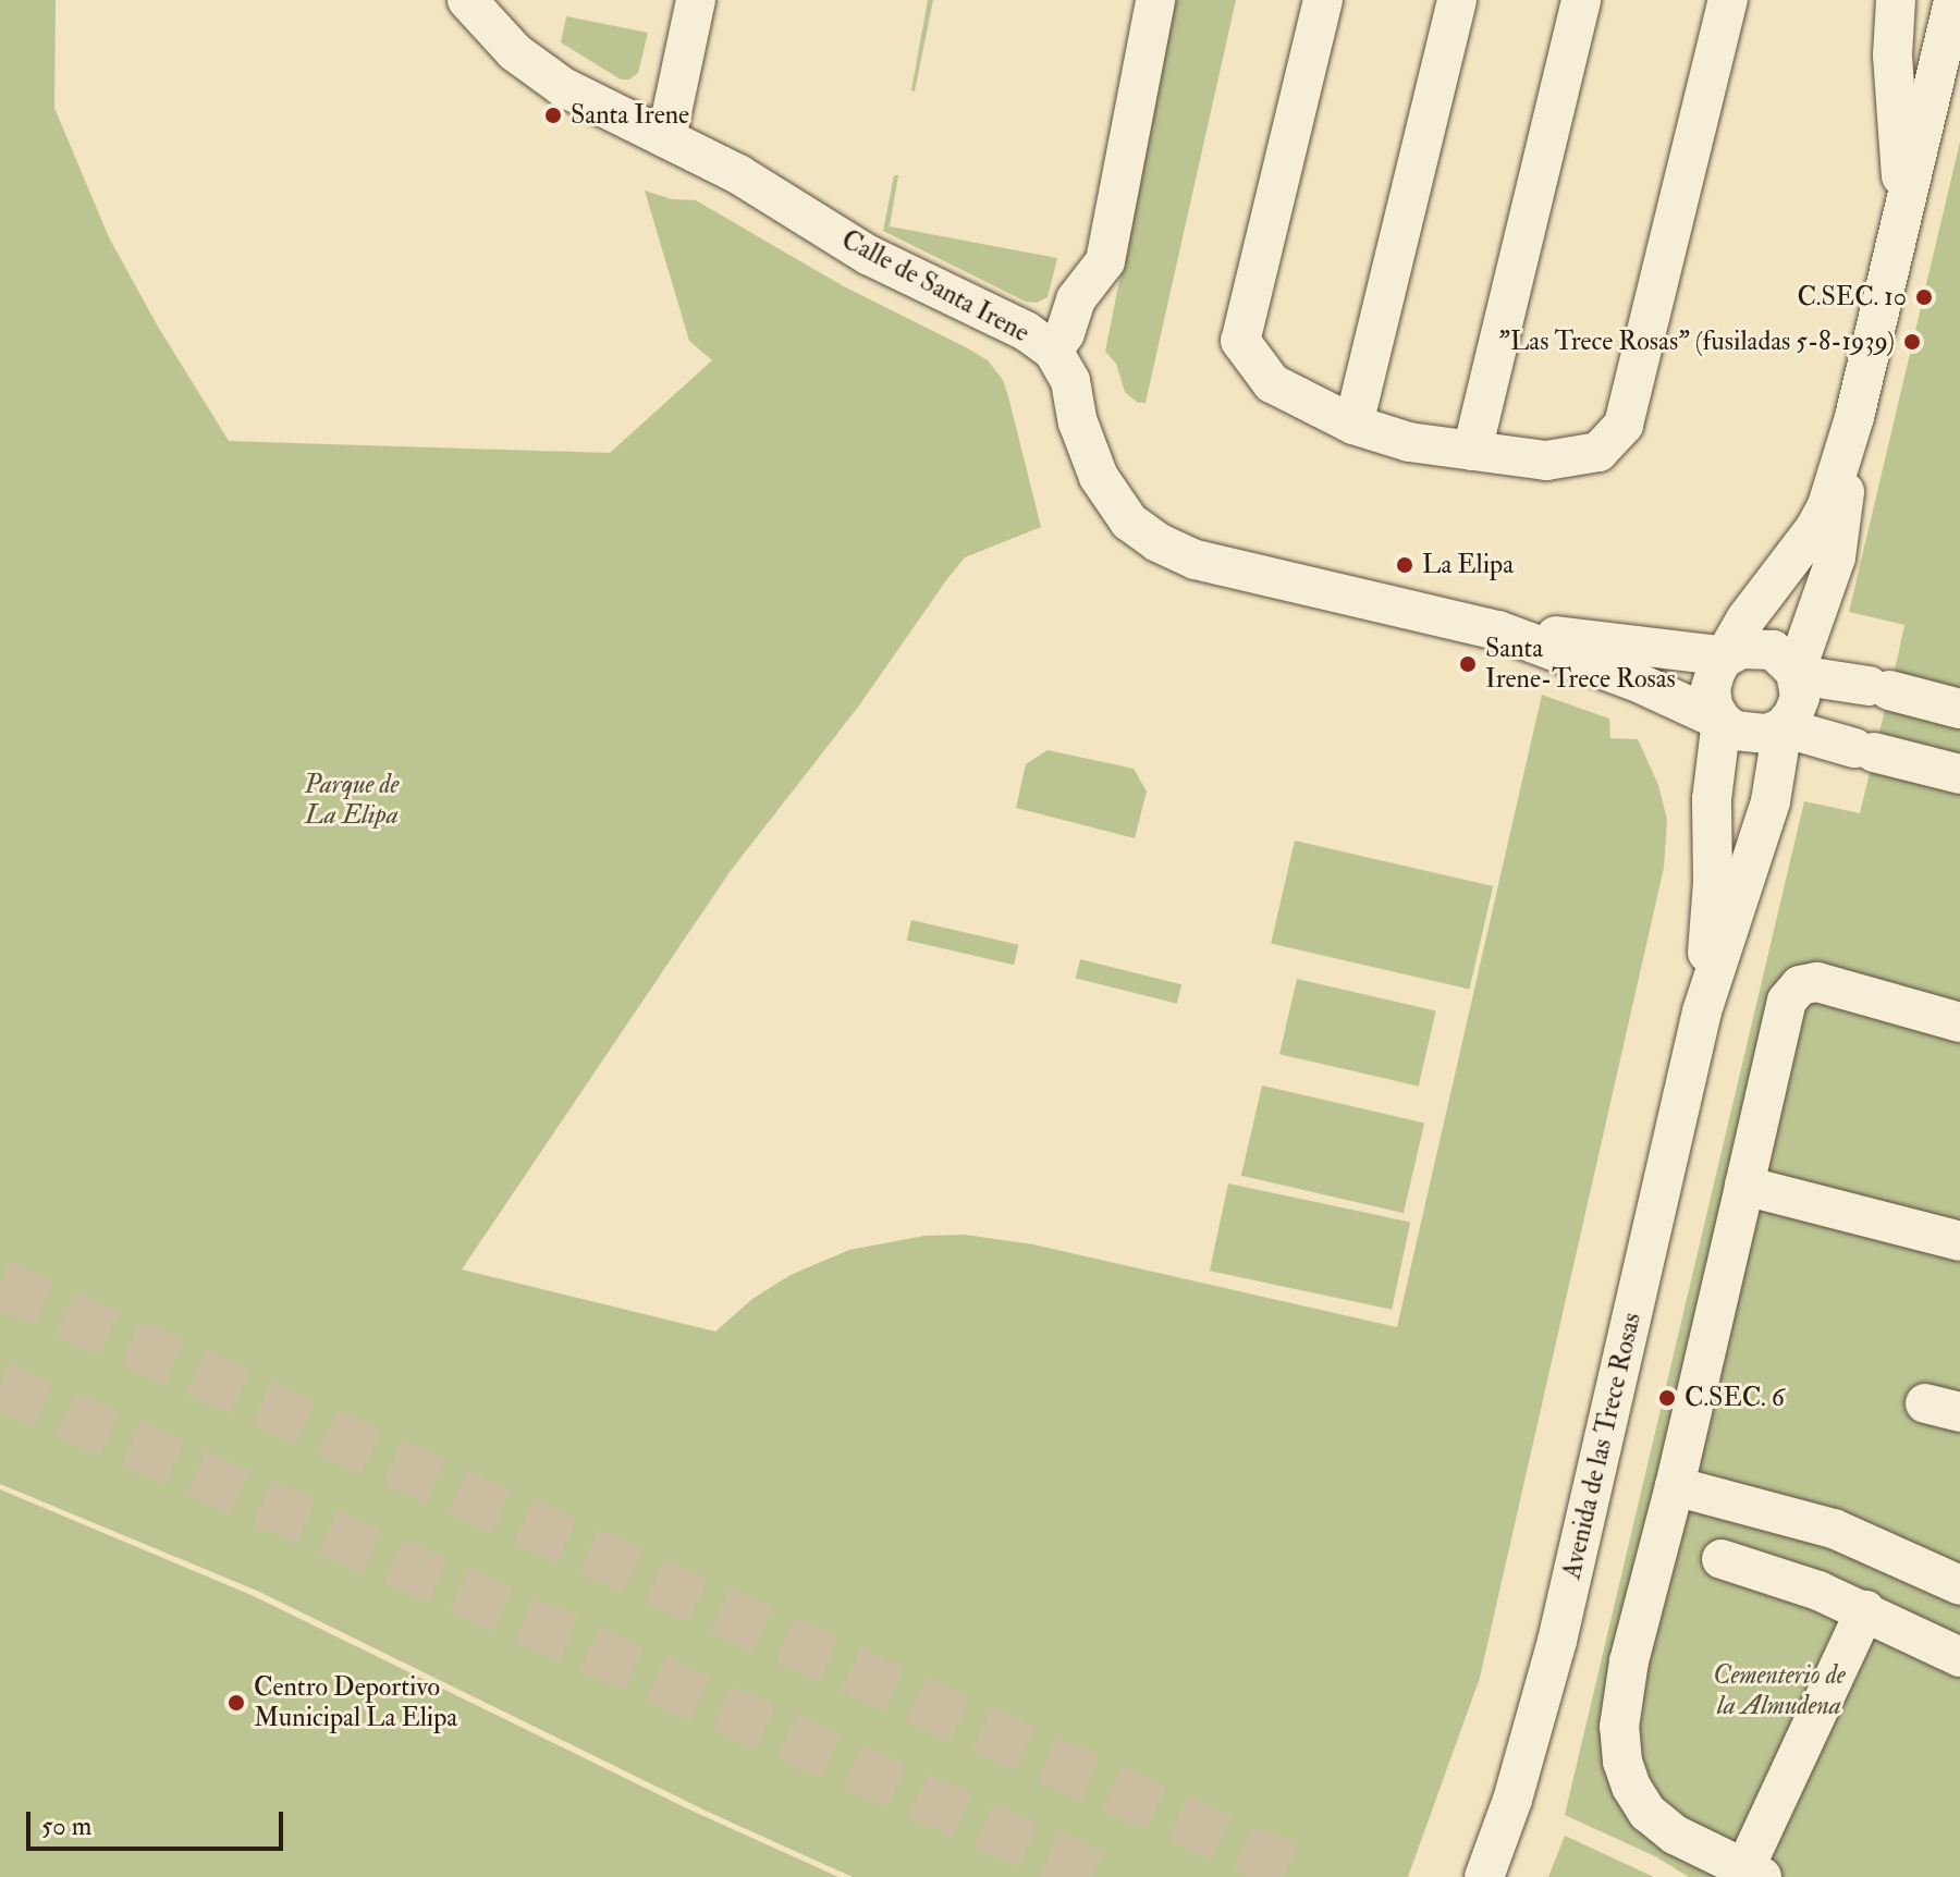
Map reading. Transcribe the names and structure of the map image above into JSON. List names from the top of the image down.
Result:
{
  "streets": {
    "street": ["Calle de Santa Irene", "Avenida de las Trece Rosas"]
  },
  "crossings": [
    ["Calle de Santa Irene", "Avenida de las Trece Rosas"]
  ],
  "parks": ["Parque de La Elipa", "Cementerio de la Almudena"],
  "places": [
    "Santa Irene",
    "C.SEC. 10",
    "\"Las Trece Rosas\" (fusiladas 5-8-1939)",
    "La Elipa",
    "Santa Irene-Trece Rosas",
    "C.SEC. 6",
    "Centro Deportivo Municipal La Elipa"
  ],
  "scale_bar": "50 m"
}
